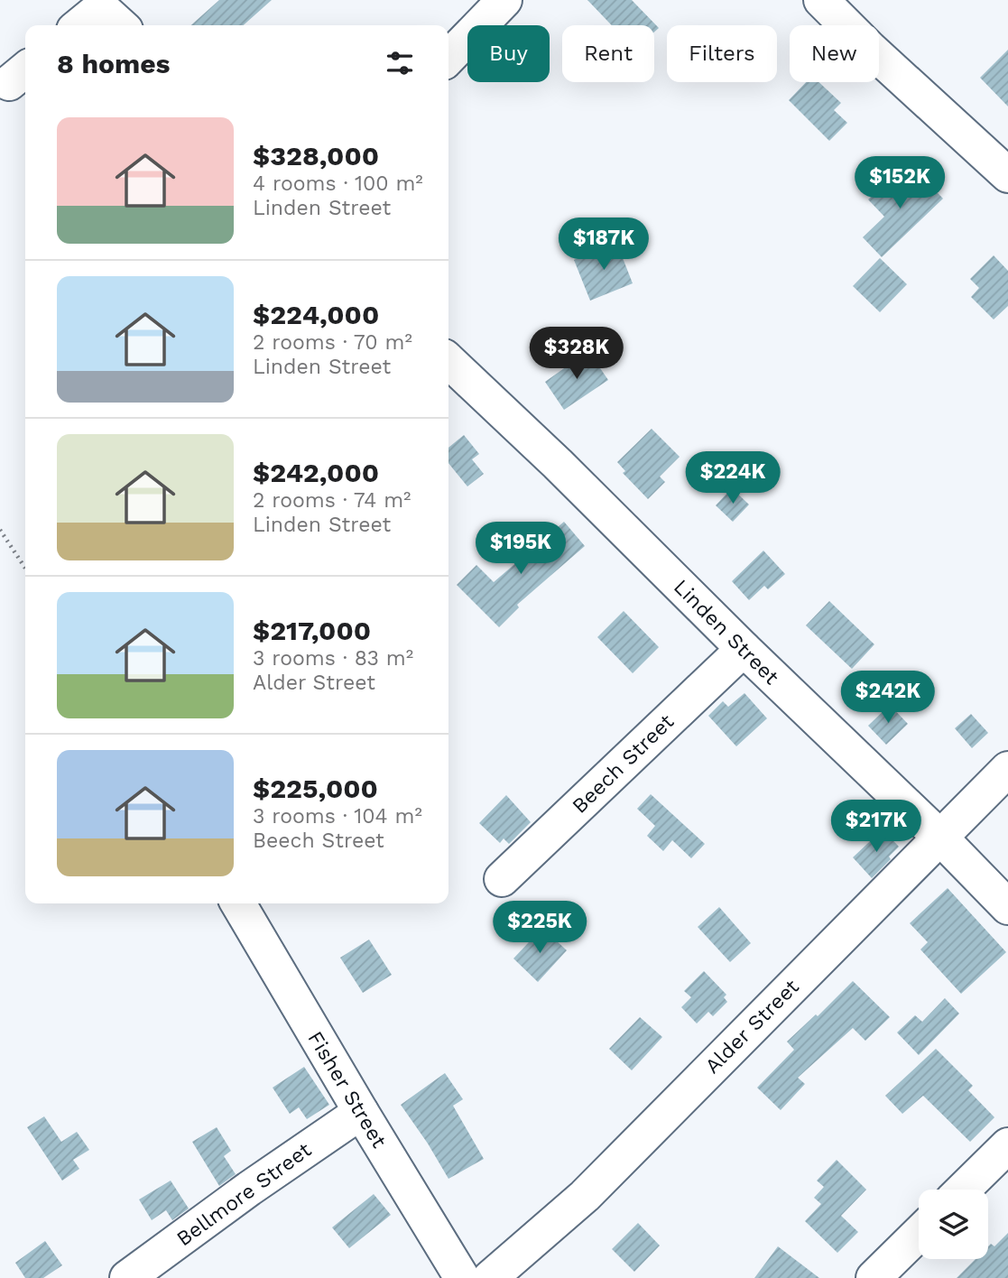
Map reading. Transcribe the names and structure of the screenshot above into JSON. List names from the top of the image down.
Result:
{
  "streets": {
    "street": [
      "Linden Street",
      "Beech Street",
      "Alder Street",
      "Fisher Street",
      "Bellmore Street"
    ]
  },
  "crossings": [
    ["Linden Street", "Beech Street"],
    ["Linden Street", "Alder Street"],
    ["Fisher Street", "Bellmore Street"]
  ],
  "page": {
    "chip": [
      "Buy",
      "Rent",
      "Filters",
      "New"
    ],
    "heading": "8 homes",
    "list": [
      {
        "name": "$328,000",
        "note": "4 rooms · 100 m² · Linden Street"
      },
      {
        "name": "$224,000",
        "note": "2 rooms · 70 m² · Linden Street"
      },
      {
        "name": "$242,000",
        "note": "2 rooms · 74 m² · Linden Street"
      },
      {
        "name": "$217,000",
        "note": "3 rooms · 83 m² · Alder Street"
      },
      {
        "name": "$225,000",
        "note": "3 rooms · 104 m² · Beech Street"
      }
    ],
    "price": [
      "$152K",
      "$187K",
      "$328K",
      "$224K",
      "$195K",
      "$242K",
      "$217K",
      "$225K"
    ]
  }
}
